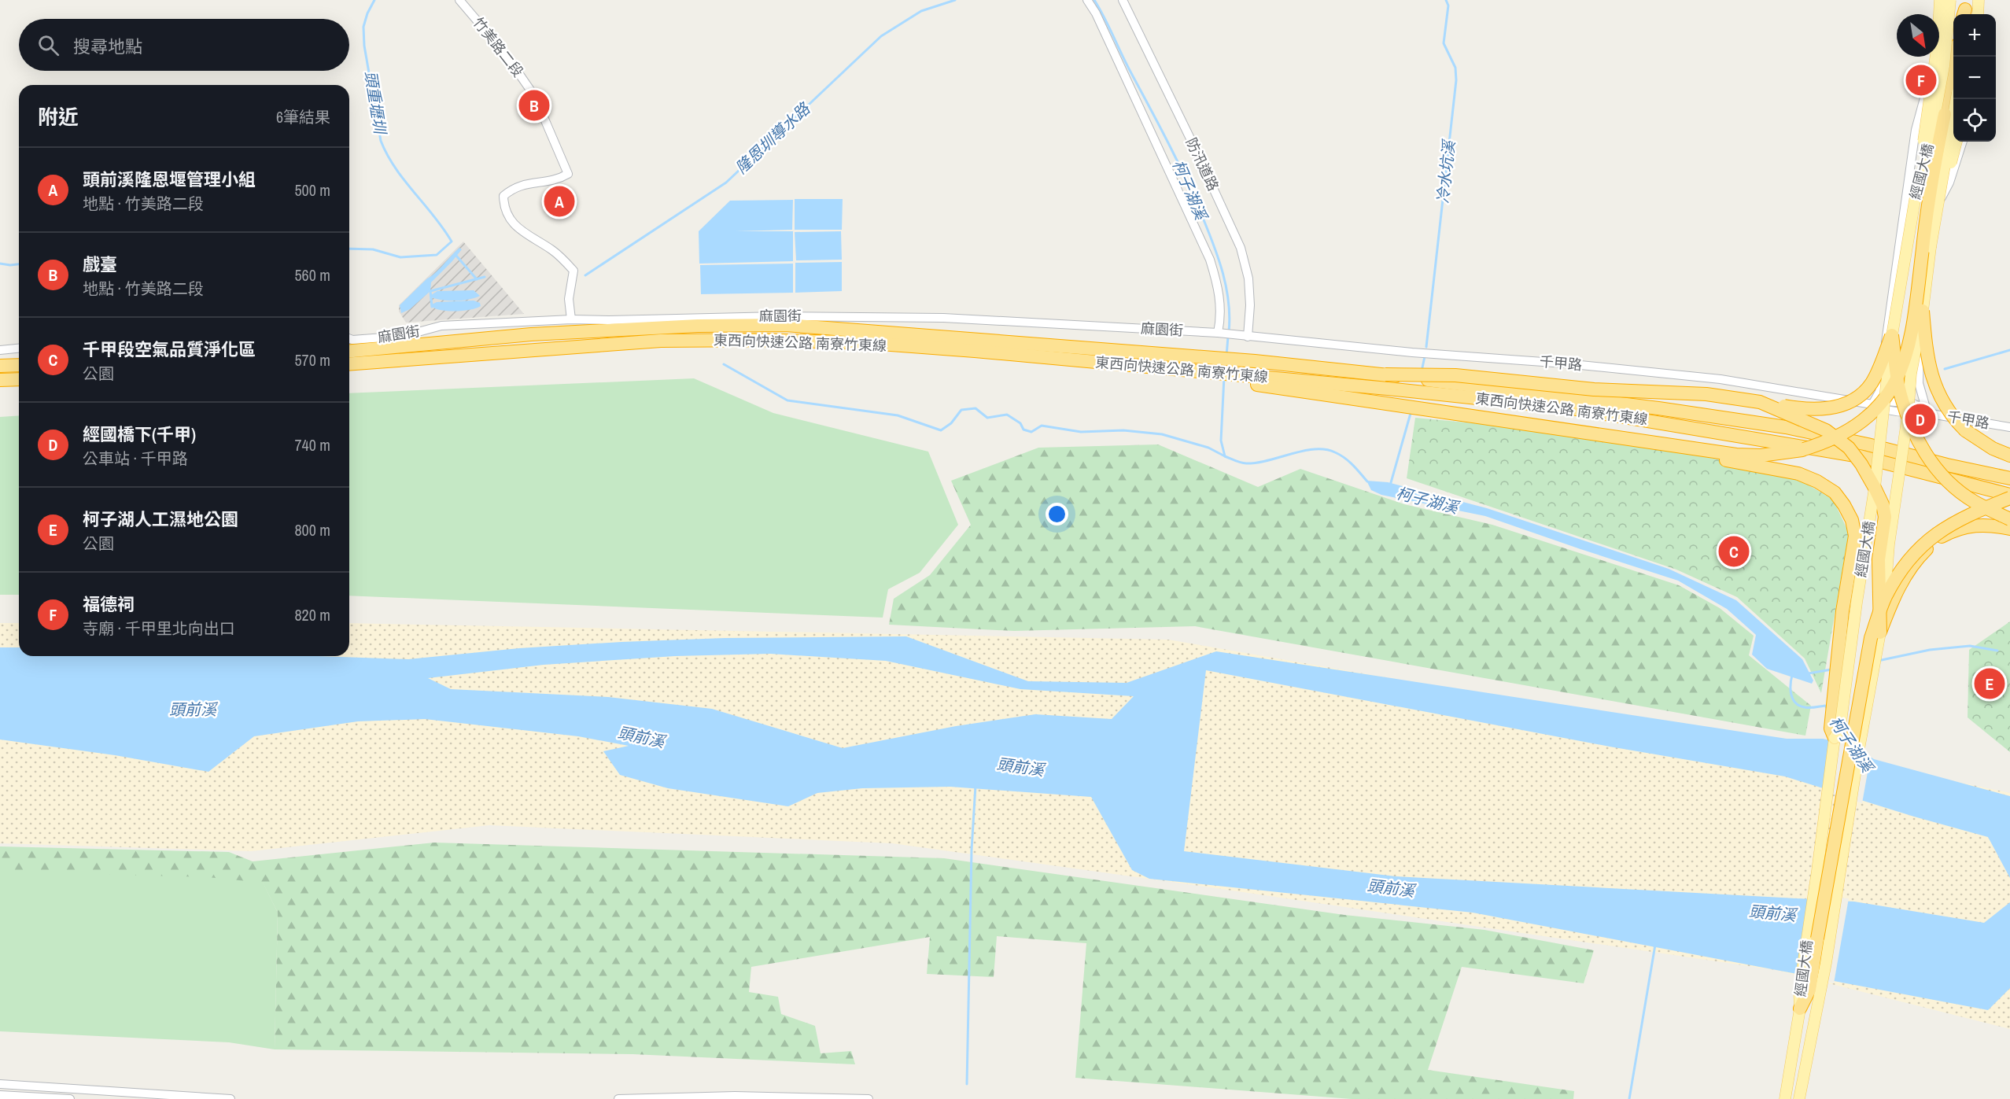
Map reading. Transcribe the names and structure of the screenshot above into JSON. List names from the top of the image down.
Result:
{
  "streets": {
    "highway": ["東西向快速公路 南寮竹東線"],
    "main road": ["經國大橋"],
    "street": [
      "竹美路二段",
      "防汛道路",
      "麻園街",
      "千甲路"
    ]
  },
  "crossings": [
    ["竹美路二段", "麻園街"],
    ["防汛道路", "麻園街"],
    ["防汛道路", "千甲路"],
    ["麻園街", "千甲路"]
  ],
  "water": [
    "頭重壢圳",
    "隆恩圳導水路",
    "冷水坑溪",
    "柯子湖溪",
    "頭前溪"
  ],
  "north": "bottom right",
  "page": {
    "map_buttons": ["+", "−"],
    "search": "搜尋地點",
    "pins": [
      "F",
      "B",
      "A",
      "D",
      "C",
      "E"
    ],
    "heading": ["附近", "6筆結果"],
    "list": [
      {
        "mark": "A",
        "name": "頭前溪隆恩堰管理小組",
        "note": "地點 · 竹美路二段",
        "value": "500 m"
      },
      {
        "mark": "B",
        "name": "戲臺",
        "note": "地點 · 竹美路二段",
        "value": "560 m"
      },
      {
        "mark": "C",
        "name": "千甲段空氣品質淨化區",
        "note": "公園",
        "value": "570 m"
      },
      {
        "mark": "D",
        "name": "經國橋下(千甲)",
        "note": "公車站 · 千甲路",
        "value": "740 m"
      },
      {
        "mark": "E",
        "name": "柯子湖人工濕地公園",
        "note": "公園",
        "value": "800 m"
      },
      {
        "mark": "F",
        "name": "福德祠",
        "note": "寺廟 · 千甲里北向出口",
        "value": "820 m"
      }
    ]
  }
}
